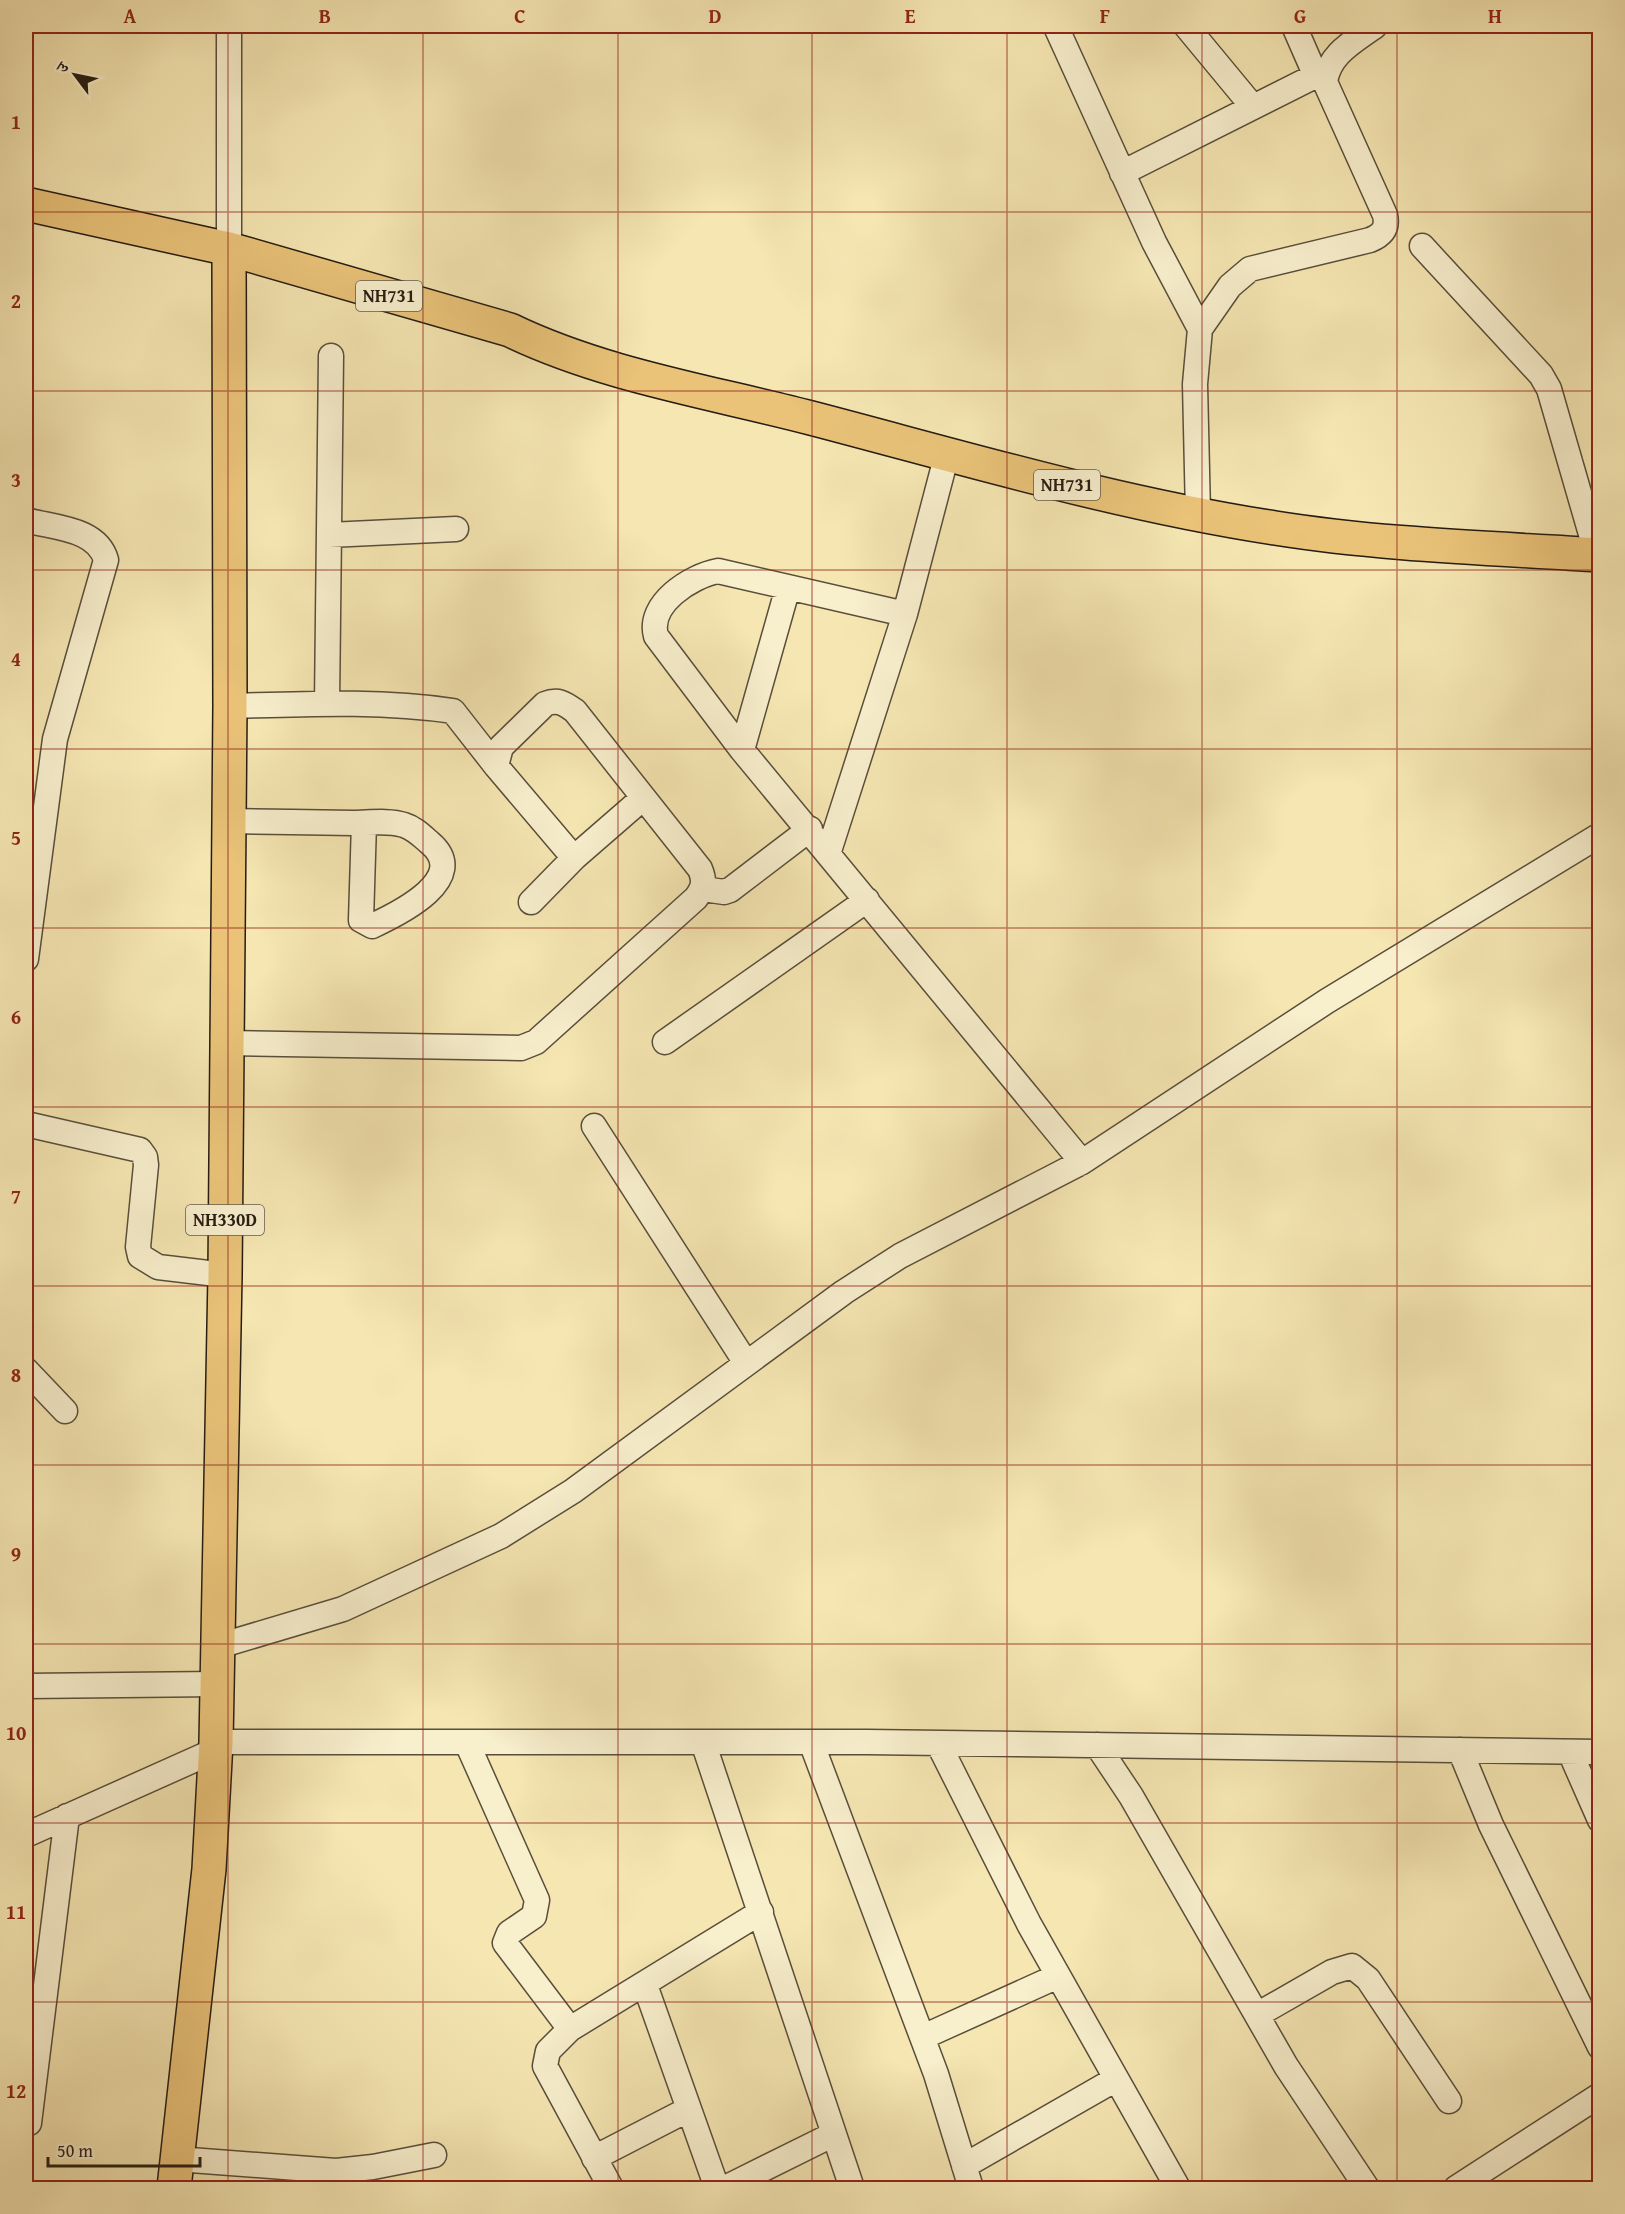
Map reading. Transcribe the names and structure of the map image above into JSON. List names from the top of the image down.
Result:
{
  "streets": {
    "highway": ["NH731", "NH330D"]
  },
  "crossings": [
    ["NH731", "NH330D"]
  ],
  "scale_bar": "50 m",
  "north": "top left",
  "grid": {
    "columns": [
      "A",
      "B",
      "C",
      "D",
      "E",
      "F",
      "G",
      "H"
    ],
    "rows": [
      "1",
      "2",
      "3",
      "4",
      "5",
      "6",
      "7",
      "8",
      "9",
      "10",
      "11",
      "12"
    ]
  }
}
